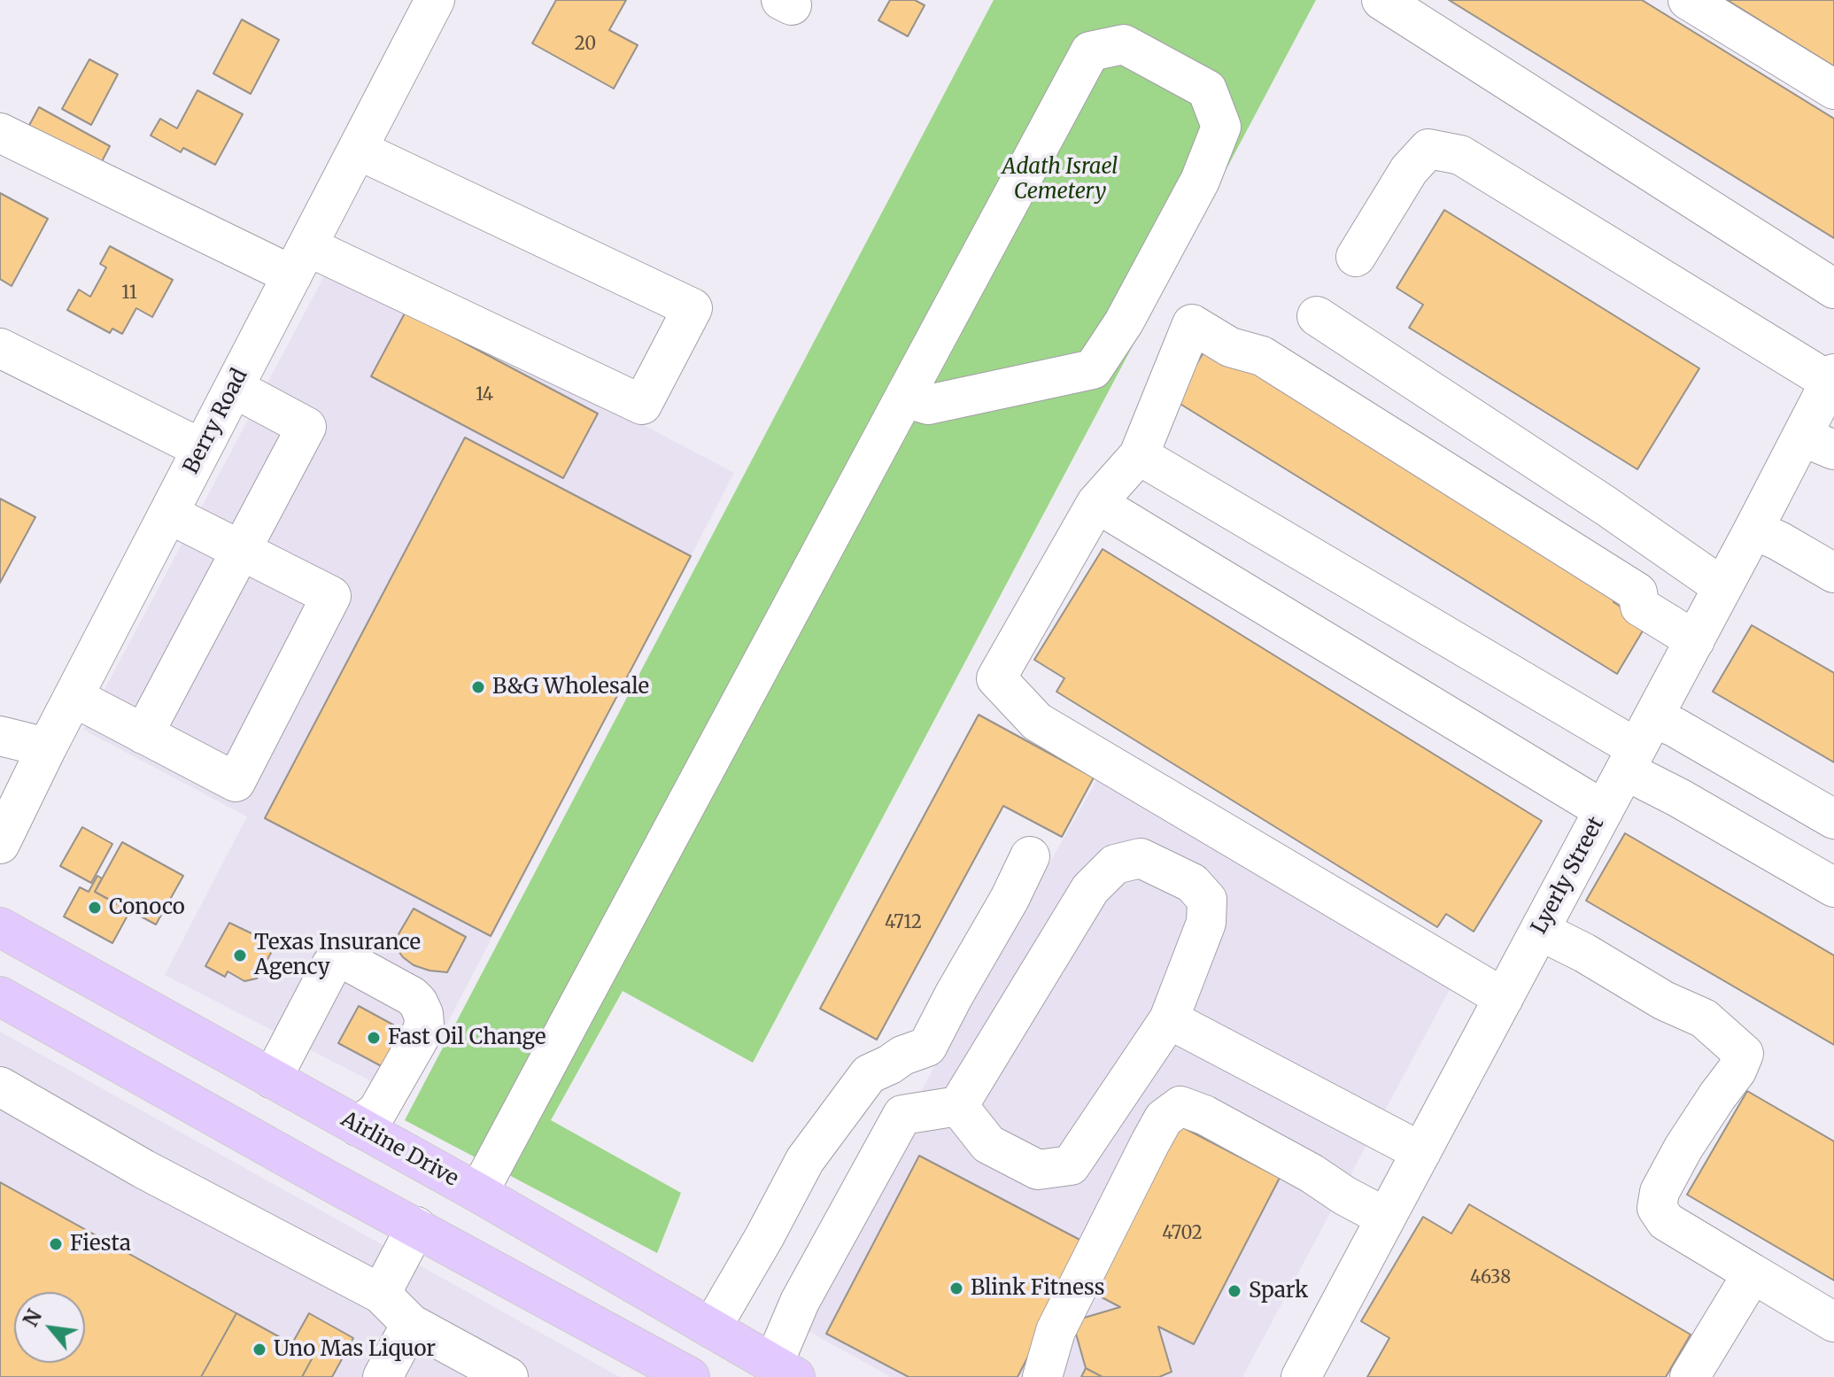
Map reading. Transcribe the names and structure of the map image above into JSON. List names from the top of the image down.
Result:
{
  "streets": {
    "main road": ["Airline Drive"],
    "street": ["Berry Road", "Lyerly Street"]
  },
  "parks": ["Adath Israel Cemetery"],
  "places": [
    "B&G Wholesale",
    "Conoco",
    "Texas Insurance Agency",
    "Fast Oil Change",
    "Fiesta",
    "Blink Fitness",
    "Spark",
    "Uno Mas Liquor"
  ],
  "house_numbers": [
    "20",
    "11",
    "14",
    "4712",
    "4702",
    "4638"
  ],
  "north": "top left"
}
